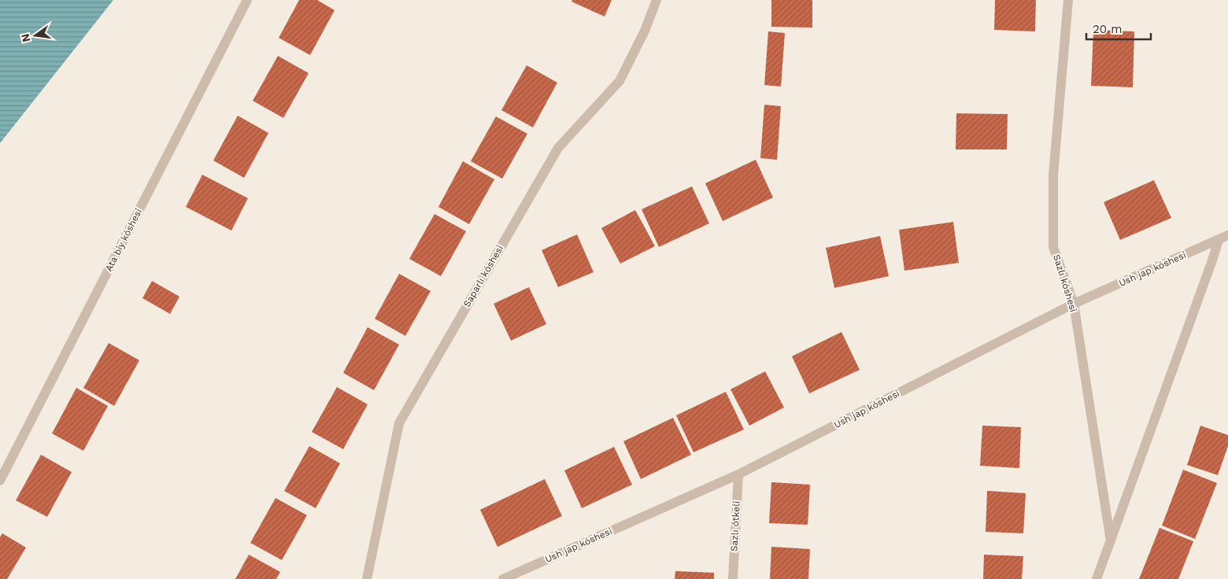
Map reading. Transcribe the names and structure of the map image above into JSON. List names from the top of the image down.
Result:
{
  "streets": {
    "street": [
      "Ata biy kóshesi",
      "Ush jap kóshesi",
      "Saparlı kóshesi",
      "Sazlı kóshesi",
      "Sazlı ótkeli"
    ]
  },
  "crossings": [
    ["Ush jap kóshesi", "Sazlı kóshesi"],
    ["Ush jap kóshesi", "Sazlı ótkeli"]
  ],
  "scale_bar": "20 m",
  "north": "left"
}
